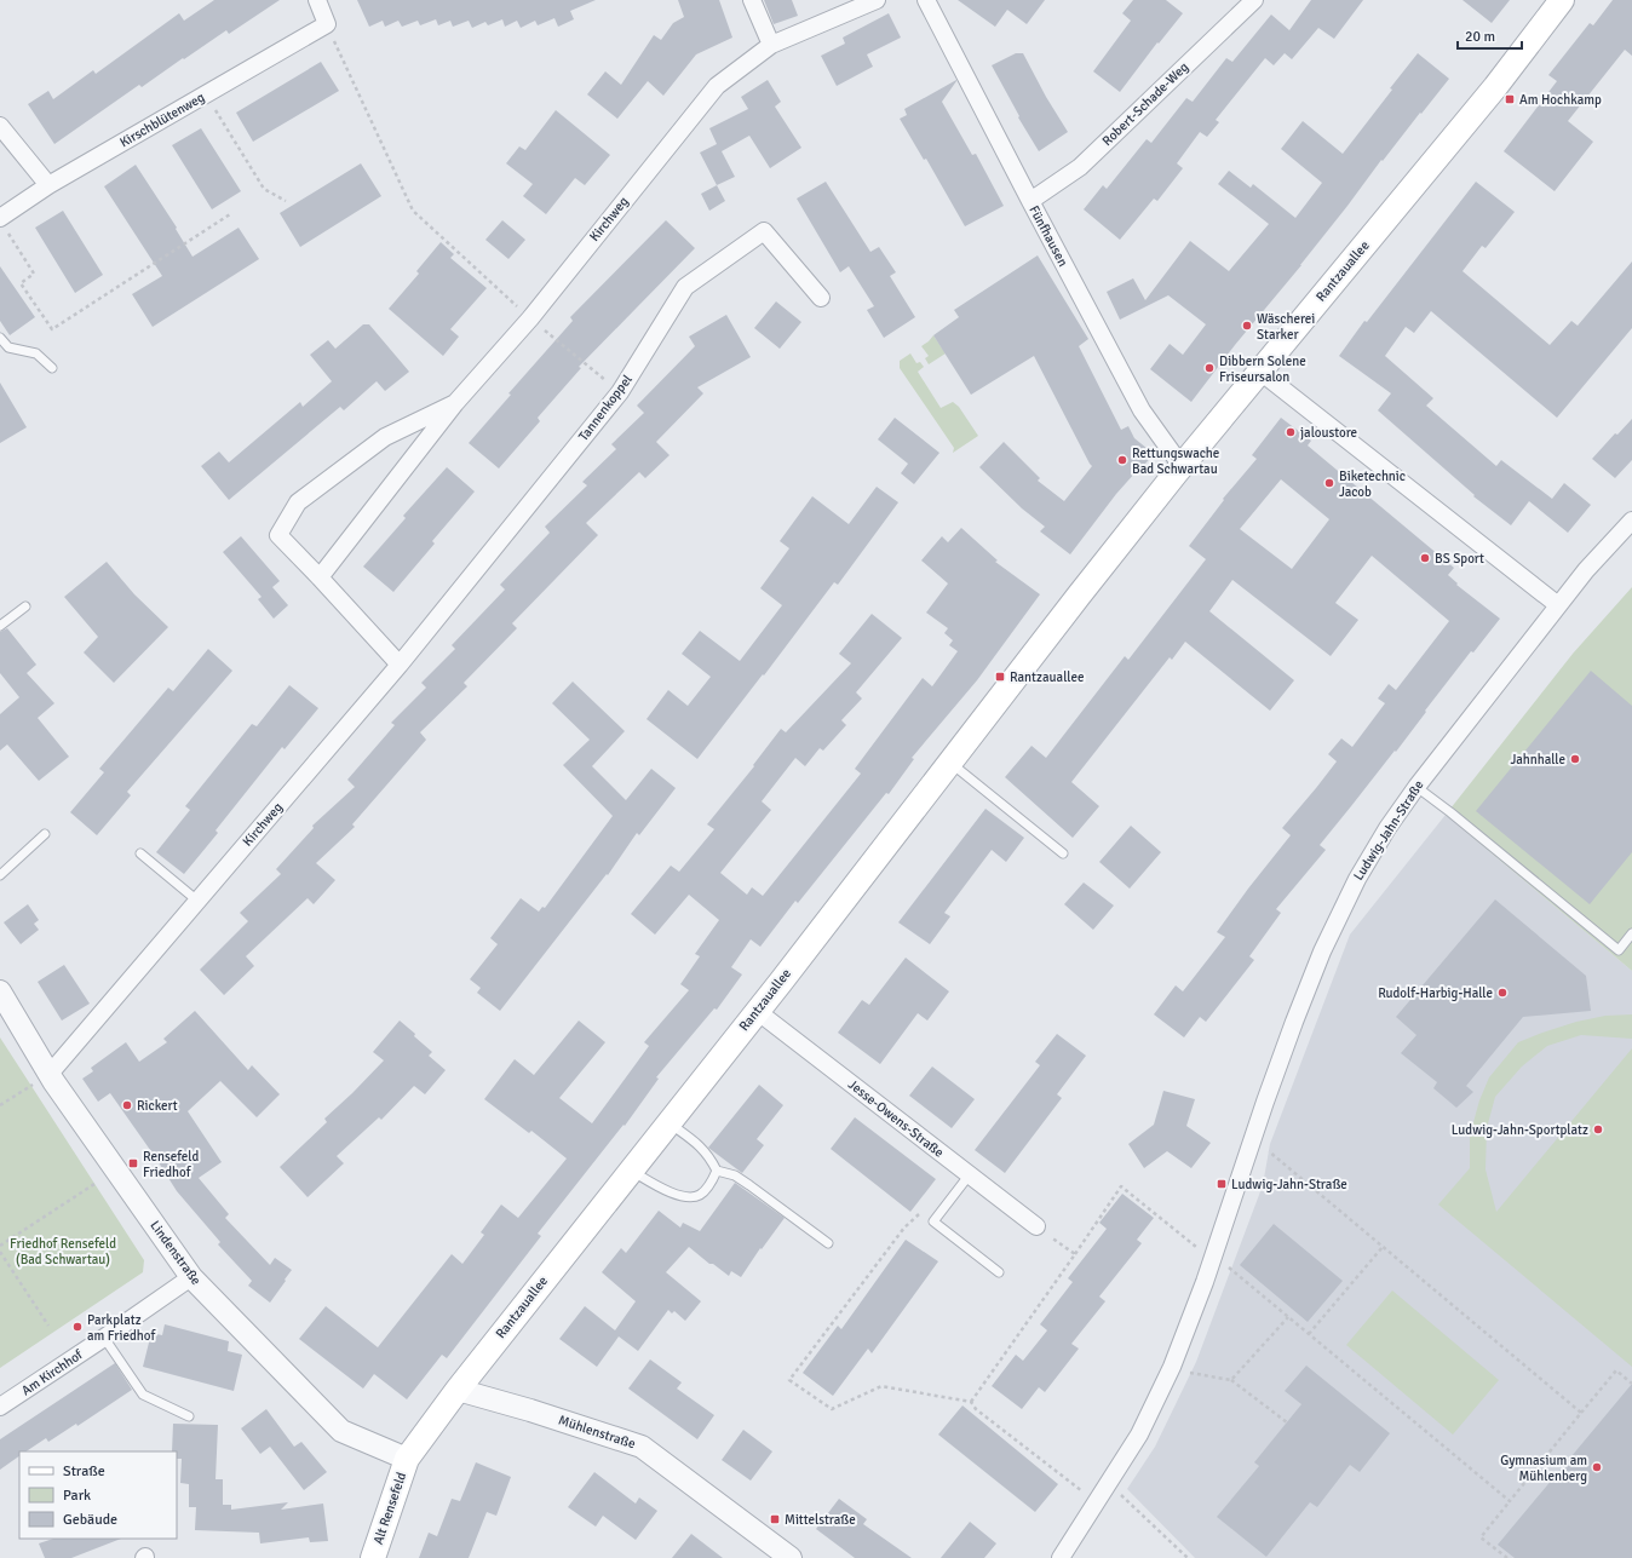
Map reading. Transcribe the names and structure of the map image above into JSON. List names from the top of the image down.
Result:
{
  "streets": {
    "main road": ["Rantzauallee", "Alt Rensefeld"],
    "street": [
      "Robert-Schade-Weg",
      "Kirschblütenweg",
      "Kirchweg",
      "Fünfhausen",
      "Tannenkoppel",
      "Ludwig-Jahn-Straße",
      "Jesse-Owens-Straße",
      "Lindenstraße",
      "Am Kirchhof",
      "Mühlenstraße"
    ]
  },
  "crossings": [
    ["Robert-Schade-Weg", "Fünfhausen"],
    ["Kirchweg", "Tannenkoppel"],
    ["Kirchweg", "Lindenstraße"],
    ["Fünfhausen", "Rantzauallee"],
    ["Rantzauallee", "Jesse-Owens-Straße"],
    ["Rantzauallee", "Lindenstraße"],
    ["Rantzauallee", "Mühlenstraße"],
    ["Rantzauallee", "Alt Rensefeld"],
    ["Lindenstraße", "Am Kirchhof"],
    ["Lindenstraße", "Alt Rensefeld"]
  ],
  "parks": ["Friedhof Rensefeld (Bad Schwartau)"],
  "places": {
    "transit": [
      "Am Hochkamp",
      "Rantzauallee",
      "Rensefeld Friedhof",
      "Ludwig-Jahn-Straße",
      "Mittelstraße"
    ],
    "other": [
      "Wäscherei Starker",
      "Dibbern Solene Friseursalon",
      "jaloustore",
      "Rettungswache Bad Schwartau",
      "Biketechnic Jacob",
      "BS Sport",
      "Jahnhalle",
      "Rudolf-Harbig-Halle",
      "Rickert",
      "Ludwig-Jahn-Sportplatz",
      "Parkplatz am Friedhof",
      "Gymnasium am Mühlenberg"
    ]
  },
  "legend": ["Straße", "Park", "Gebäude"],
  "scale_bar": "20 m"
}
